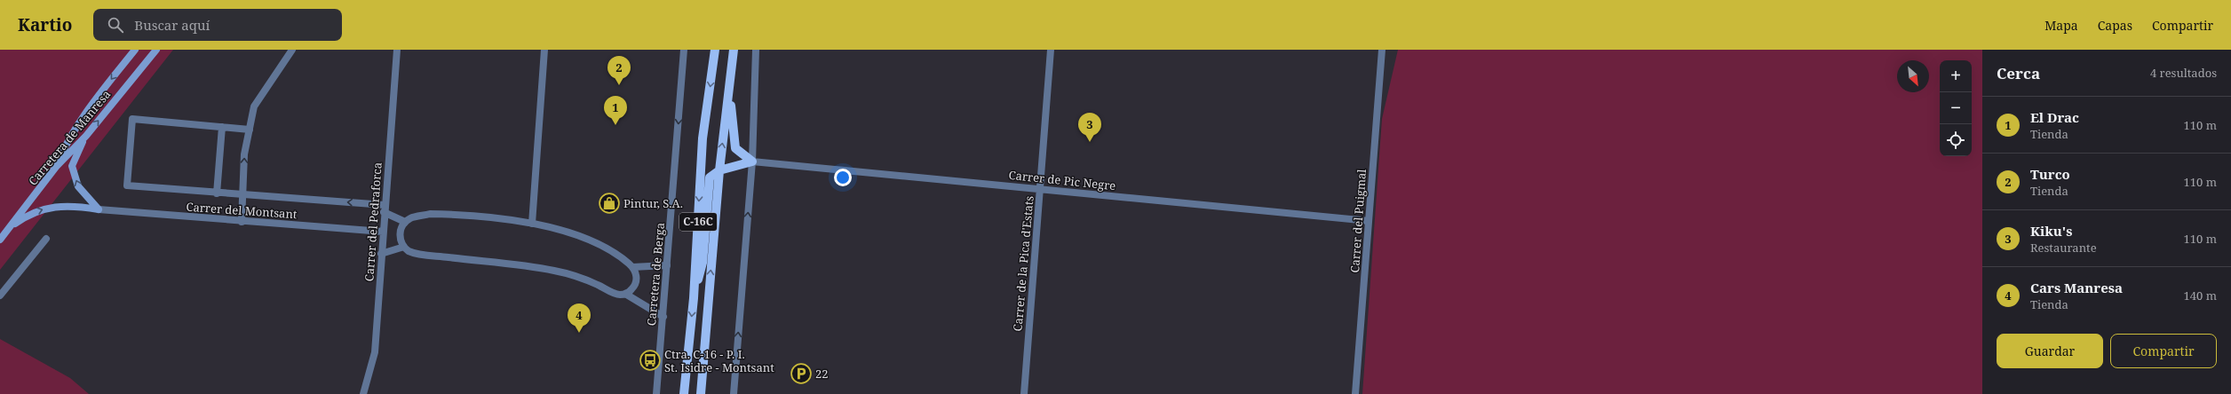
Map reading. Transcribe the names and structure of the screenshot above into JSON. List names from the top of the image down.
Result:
{
  "streets": {
    "main road": ["Carretera de Manresa", "C-16C"],
    "street": [
      "Carrer de Pic Negre",
      "Carrer del Montsant",
      "Carrer del Puigmal",
      "Carrer del Pedraforca",
      "Carrer de la Pica d'Estats",
      "Carretera de Berga"
    ]
  },
  "crossings": [
    ["Carrer de Pic Negre", "Carrer del Puigmal"],
    ["Carrer de Pic Negre", "Carrer de la Pica d'Estats"],
    ["Carrer del Montsant", "Carrer del Pedraforca"]
  ],
  "one_way": ["Carretera de Berga"],
  "places": {
    "shop": ["Pintur, S.A."],
    "bus stop": ["Ctra. C-16 - P. I. St. Isidre - Montsant"],
    "parking": ["22"]
  },
  "north": "bottom right",
  "page": {
    "header": "Kartio",
    "search": "Buscar aquí",
    "nav": ["Mapa", "Capas", "Compartir"],
    "heading": ["Cerca", "4 resultados"],
    "pins": [
      "2",
      "1",
      "3",
      "4"
    ],
    "map_buttons": ["+", "−"],
    "list": [
      {
        "mark": "1",
        "name": "El Drac",
        "note": "Tienda",
        "value": "110 m"
      },
      {
        "mark": "2",
        "name": "Turco",
        "note": "Tienda",
        "value": "110 m"
      },
      {
        "mark": "3",
        "name": "Kiku's",
        "note": "Restaurante",
        "value": "110 m"
      },
      {
        "mark": "4",
        "name": "Cars Manresa",
        "note": "Tienda",
        "value": "140 m"
      }
    ],
    "buttons": ["Guardar", "Compartir"]
  }
}
